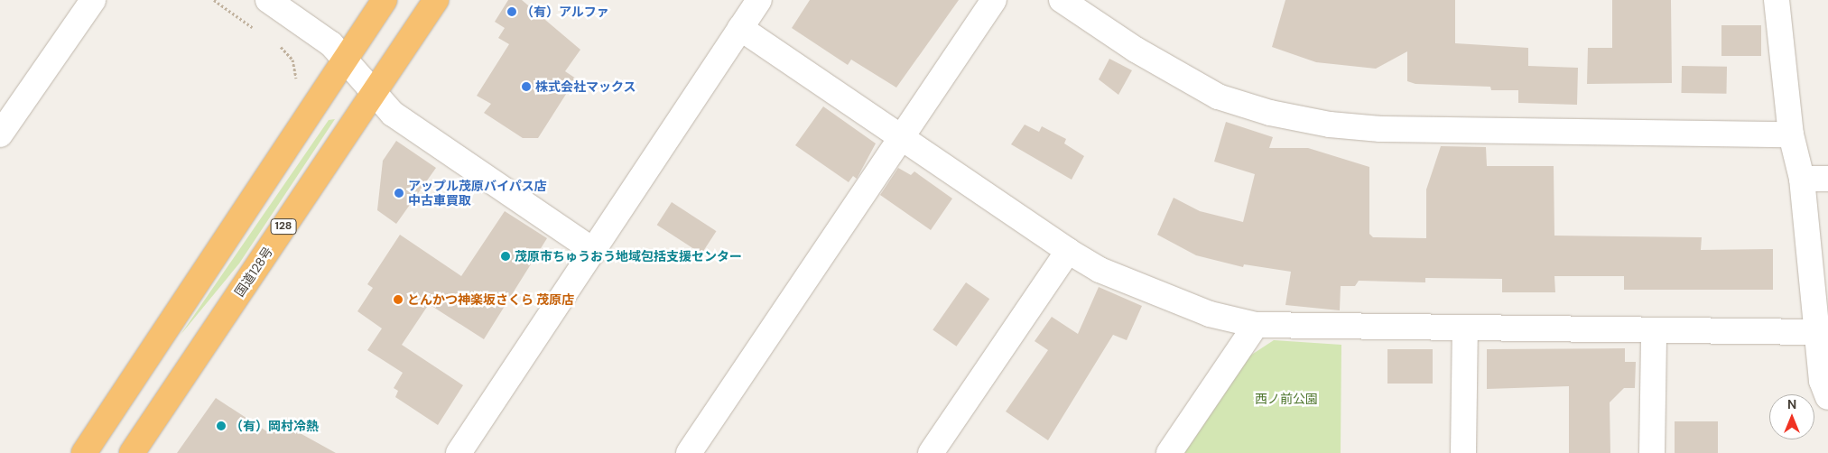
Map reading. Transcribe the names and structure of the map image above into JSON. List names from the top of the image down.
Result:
{
  "streets": {
    "highway": ["128", "国道128号"]
  },
  "parks": ["西ノ前公園"],
  "places": [
    "（有）アルファ",
    "株式会社マックス",
    "アップル茂原バイパス店 中古車買取",
    "茂原市ちゅうおう地域包括支援センター",
    "とんかつ神楽坂さくら 茂原店",
    "（有）岡村冷熱"
  ],
  "north": "top"
}
